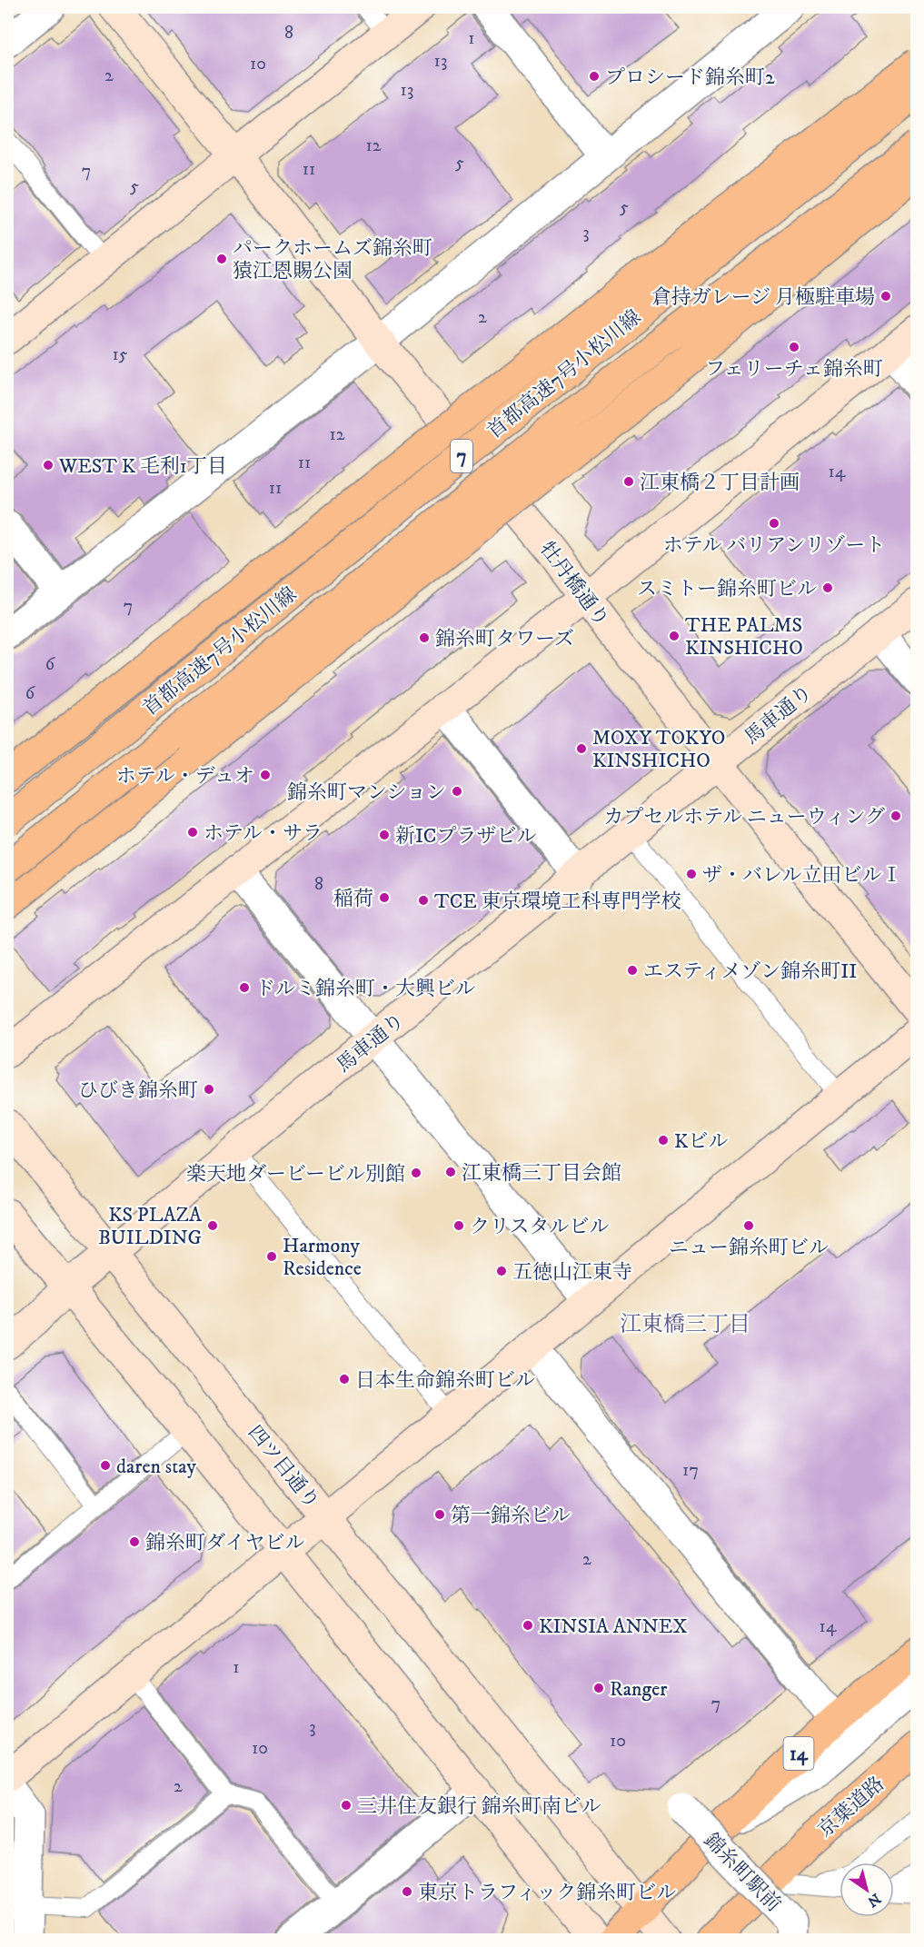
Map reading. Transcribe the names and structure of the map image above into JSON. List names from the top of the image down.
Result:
{
  "streets": {
    "highway": [
      "首都高速7号小松川線",
      "7",
      "14",
      "京葉道路"
    ],
    "street": [
      "牡丹橋通り",
      "馬車通り",
      "四ツ目通り",
      "錦糸町駅前"
    ]
  },
  "crossings": [
    ["牡丹橋通り", "馬車通り"],
    ["馬車通り", "四ツ目通り"],
    ["四ツ目通り", "14"]
  ],
  "districts": ["江東橋三丁目"],
  "places": [
    "プロシード錦糸町2",
    "パークホームズ錦糸町 猿江恩賜公園",
    "倉持ガレージ 月極駐車場",
    "フェリーチェ錦糸町",
    "WEST K 毛利1丁目",
    "江東橋２丁目計画",
    "ホテル バリアンリゾート",
    "スミトー錦糸町ビル",
    "THE PALMS KINSHICHO",
    "錦糸町タワーズ",
    "MOXY TOKYO KINSHICHO",
    "ホテル・デュオ",
    "錦糸町マンション",
    "カプセルホテル ニューウィング",
    "ホテル・サラ",
    "新ICプラザビル",
    "ザ・バレル立田ビルⅠ",
    "稲荷",
    "TCE 東京環境工科専門学校",
    "エスティメゾン錦糸町II",
    "ドルミ錦糸町・大興ビル",
    "ひびき錦糸町",
    "Kビル",
    "江東橋三丁目会館",
    "楽天地ダービービル別館",
    "KS PLAZA BUILDING",
    "クリスタルビル",
    "ニュー錦糸町ビル",
    "Harmony Residence",
    "五徳山江東寺",
    "日本生命錦糸町ビル",
    "daren stay",
    "第一錦糸ビル",
    "錦糸町ダイヤビル",
    "KINSIA ANNEX",
    "Ranger",
    "三井住友銀行 錦糸町南ビル",
    "東京トラフィック錦糸町ビル"
  ],
  "house_numbers": [
    "8",
    "1",
    "13",
    "10",
    "2",
    "13",
    "12",
    "5",
    "11",
    "7",
    "5",
    "5",
    "3",
    "2",
    "15",
    "12",
    "11",
    "14",
    "11",
    "7",
    "6",
    "6",
    "8",
    "17",
    "2",
    "14",
    "1",
    "7",
    "3",
    "10",
    "10",
    "2"
  ],
  "north": "bottom right"
}
